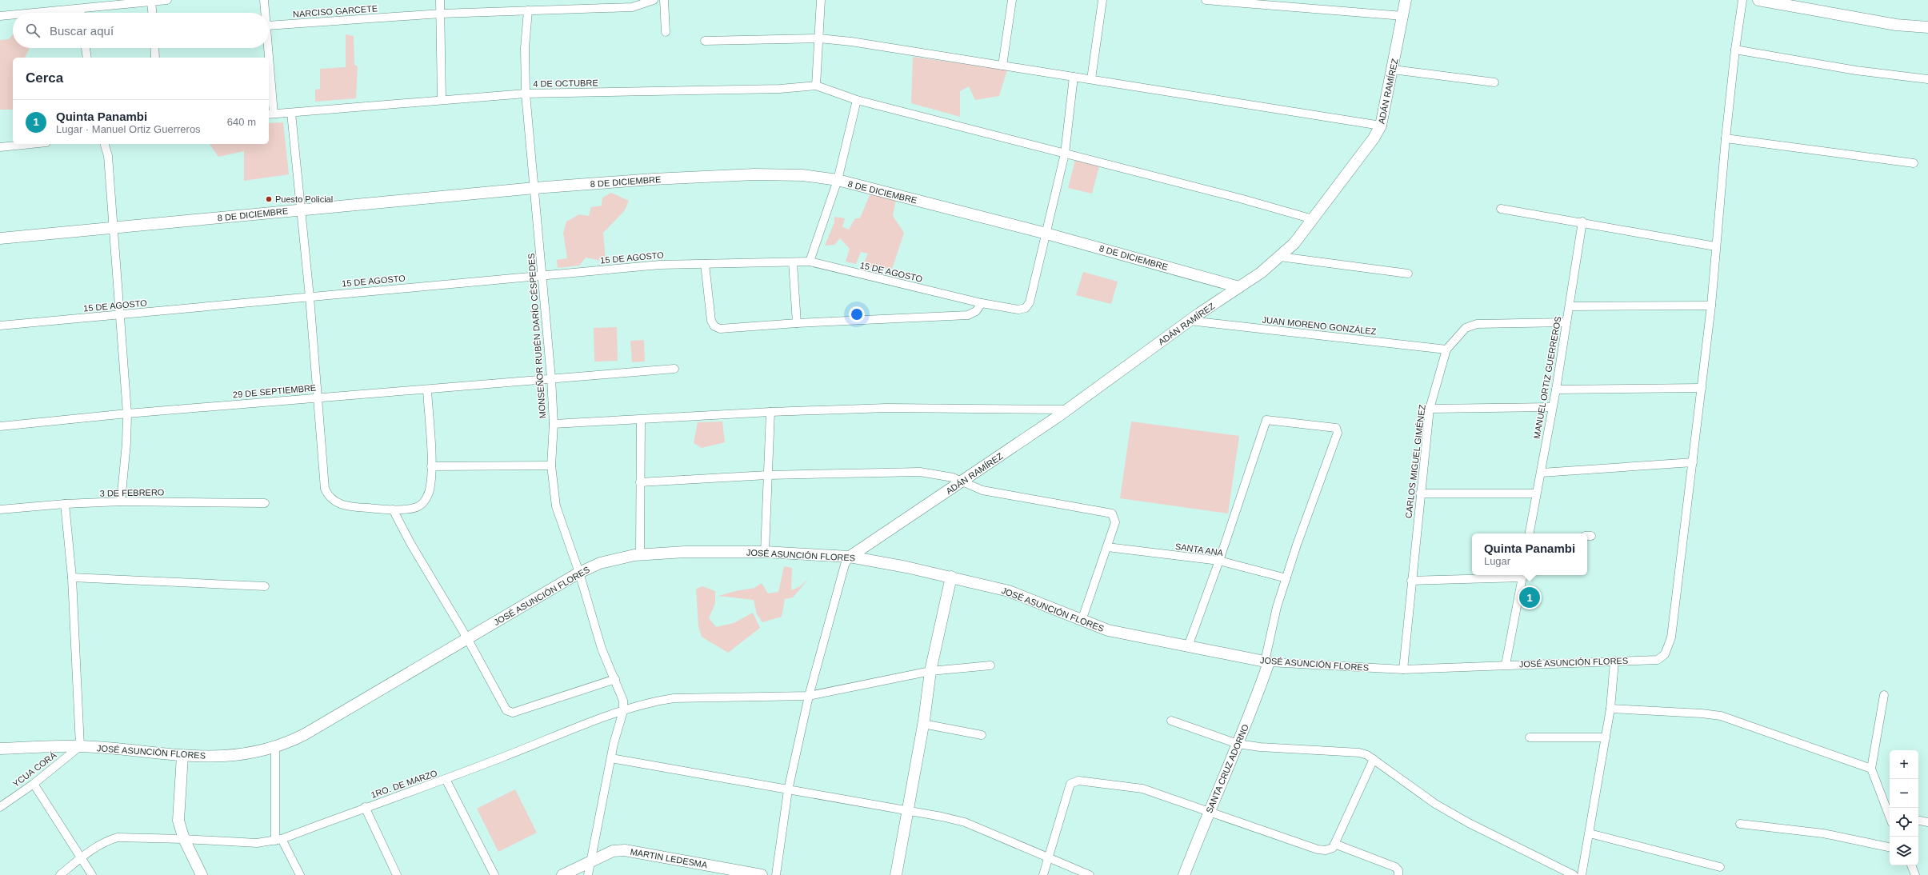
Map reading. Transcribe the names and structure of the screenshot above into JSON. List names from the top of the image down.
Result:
{
  "streets": {
    "street": [
      "NARCISO GARCETE",
      "4 DE OCTUBRE",
      "ADÁN RAMÍREZ",
      "8 DE DICIEMBRE",
      "15 DE AGOSTO",
      "JUAN MORENO GONZÁLEZ",
      "MONSEÑOR RUBÉN DARÍO CÉSPEDES",
      "MANUEL ORTIZ GUERREROS",
      "29 DE SEPTIEMBRE",
      "CARLOS MIGUEL GIMÉNEZ",
      "3 DE FEBRERO",
      "SANTA ANA",
      "JOSÉ ASUNCIÓN FLORES",
      "SANTA CRUZ ADORNO",
      "YCUA CORÁ",
      "1RO. DE MARZO",
      "MARTIN LEDESMA"
    ]
  },
  "crossings": [
    ["NARCISO GARCETE", "MONSEÑOR RUBÉN DARÍO CÉSPEDES"],
    ["4 DE OCTUBRE", "ADÁN RAMÍREZ"],
    ["4 DE OCTUBRE", "15 DE AGOSTO"],
    ["4 DE OCTUBRE", "MONSEÑOR RUBÉN DARÍO CÉSPEDES"],
    ["ADÁN RAMÍREZ", "8 DE DICIEMBRE"],
    ["ADÁN RAMÍREZ", "JUAN MORENO GONZÁLEZ"],
    ["ADÁN RAMÍREZ", "JOSÉ ASUNCIÓN FLORES"],
    ["8 DE DICIEMBRE", "15 DE AGOSTO"],
    ["8 DE DICIEMBRE", "MONSEÑOR RUBÉN DARÍO CÉSPEDES"],
    ["15 DE AGOSTO", "MONSEÑOR RUBÉN DARÍO CÉSPEDES"],
    ["JUAN MORENO GONZÁLEZ", "CARLOS MIGUEL GIMÉNEZ"],
    ["MONSEÑOR RUBÉN DARÍO CÉSPEDES", "29 DE SEPTIEMBRE"],
    ["MONSEÑOR RUBÉN DARÍO CÉSPEDES", "JOSÉ ASUNCIÓN FLORES"],
    ["MONSEÑOR RUBÉN DARÍO CÉSPEDES", "1RO. DE MARZO"],
    ["MONSEÑOR RUBÉN DARÍO CÉSPEDES", "MARTIN LEDESMA"],
    ["MANUEL ORTIZ GUERREROS", "CARLOS MIGUEL GIMÉNEZ"],
    ["CARLOS MIGUEL GIMÉNEZ", "JOSÉ ASUNCIÓN FLORES"],
    ["JOSÉ ASUNCIÓN FLORES", "SANTA CRUZ ADORNO"],
    ["JOSÉ ASUNCIÓN FLORES", "YCUA CORÁ"]
  ],
  "places": ["Puesto Policial"],
  "page": {
    "search": "Buscar aquí",
    "heading": "Cerca",
    "list": [
      {
        "mark": "1",
        "name": "Quinta Panambi",
        "note": "Lugar · Manuel Ortiz Guerreros",
        "value": "640 m"
      }
    ],
    "popup": ["Quinta Panambi", "Lugar"],
    "pins": "1",
    "map_buttons": ["+", "−"]
  }
}
